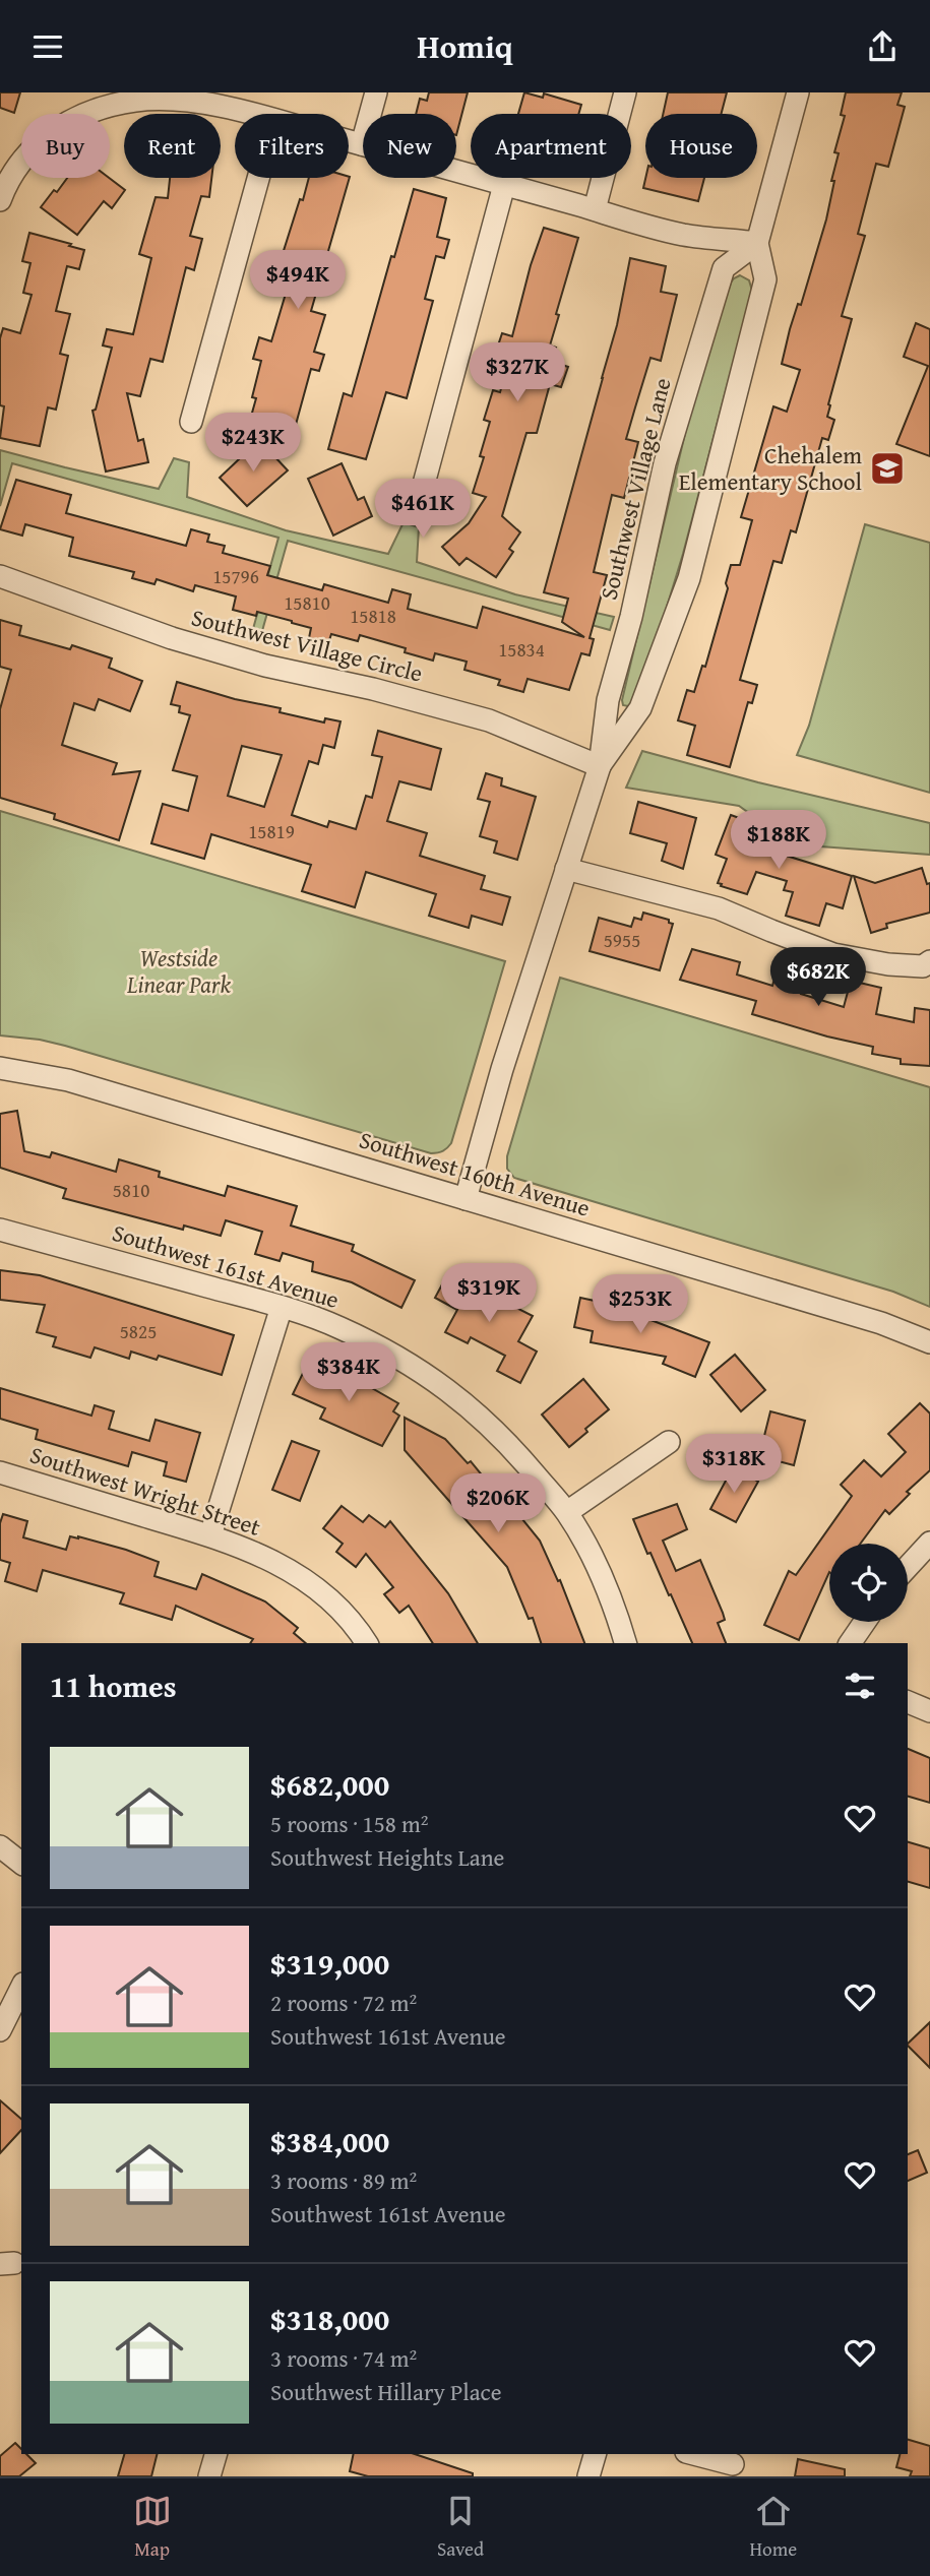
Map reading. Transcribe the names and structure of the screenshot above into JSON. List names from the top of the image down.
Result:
{
  "streets": {
    "street": [
      "Southwest Village Lane",
      "Southwest Village Circle",
      "Southwest 160th Avenue",
      "Southwest 161st Avenue",
      "Southwest Wright Street"
    ]
  },
  "crossings": [
    ["Southwest Village Lane", "Southwest Village Circle"],
    ["Southwest Village Lane", "Southwest 160th Avenue"]
  ],
  "parks": ["Westside Linear Park"],
  "places": {
    "school or university": ["Chehalem Elementary School"]
  },
  "house_numbers": [
    "15796",
    "15810",
    "15818",
    "15834",
    "15819",
    "5955",
    "5810",
    "5825"
  ],
  "page": {
    "header": "Homiq",
    "chip": [
      "Buy",
      "Rent",
      "Filters",
      "New",
      "Apartment",
      "House"
    ],
    "price": [
      "$494K",
      "$327K",
      "$243K",
      "$461K",
      "$188K",
      "$682K",
      "$319K",
      "$253K",
      "$384K",
      "$318K",
      "$206K"
    ],
    "heading": "11 homes",
    "list": [
      {
        "name": "$682,000",
        "note": "5 rooms · 158 m² · Southwest Heights Lane"
      },
      {
        "name": "$319,000",
        "note": "2 rooms · 72 m² · Southwest 161st Avenue"
      },
      {
        "name": "$384,000",
        "note": "3 rooms · 89 m² · Southwest 161st Avenue"
      },
      {
        "name": "$318,000",
        "note": "3 rooms · 74 m² · Southwest Hillary Place"
      }
    ],
    "tabs": ["Map", "Saved", "Home"]
  }
}
